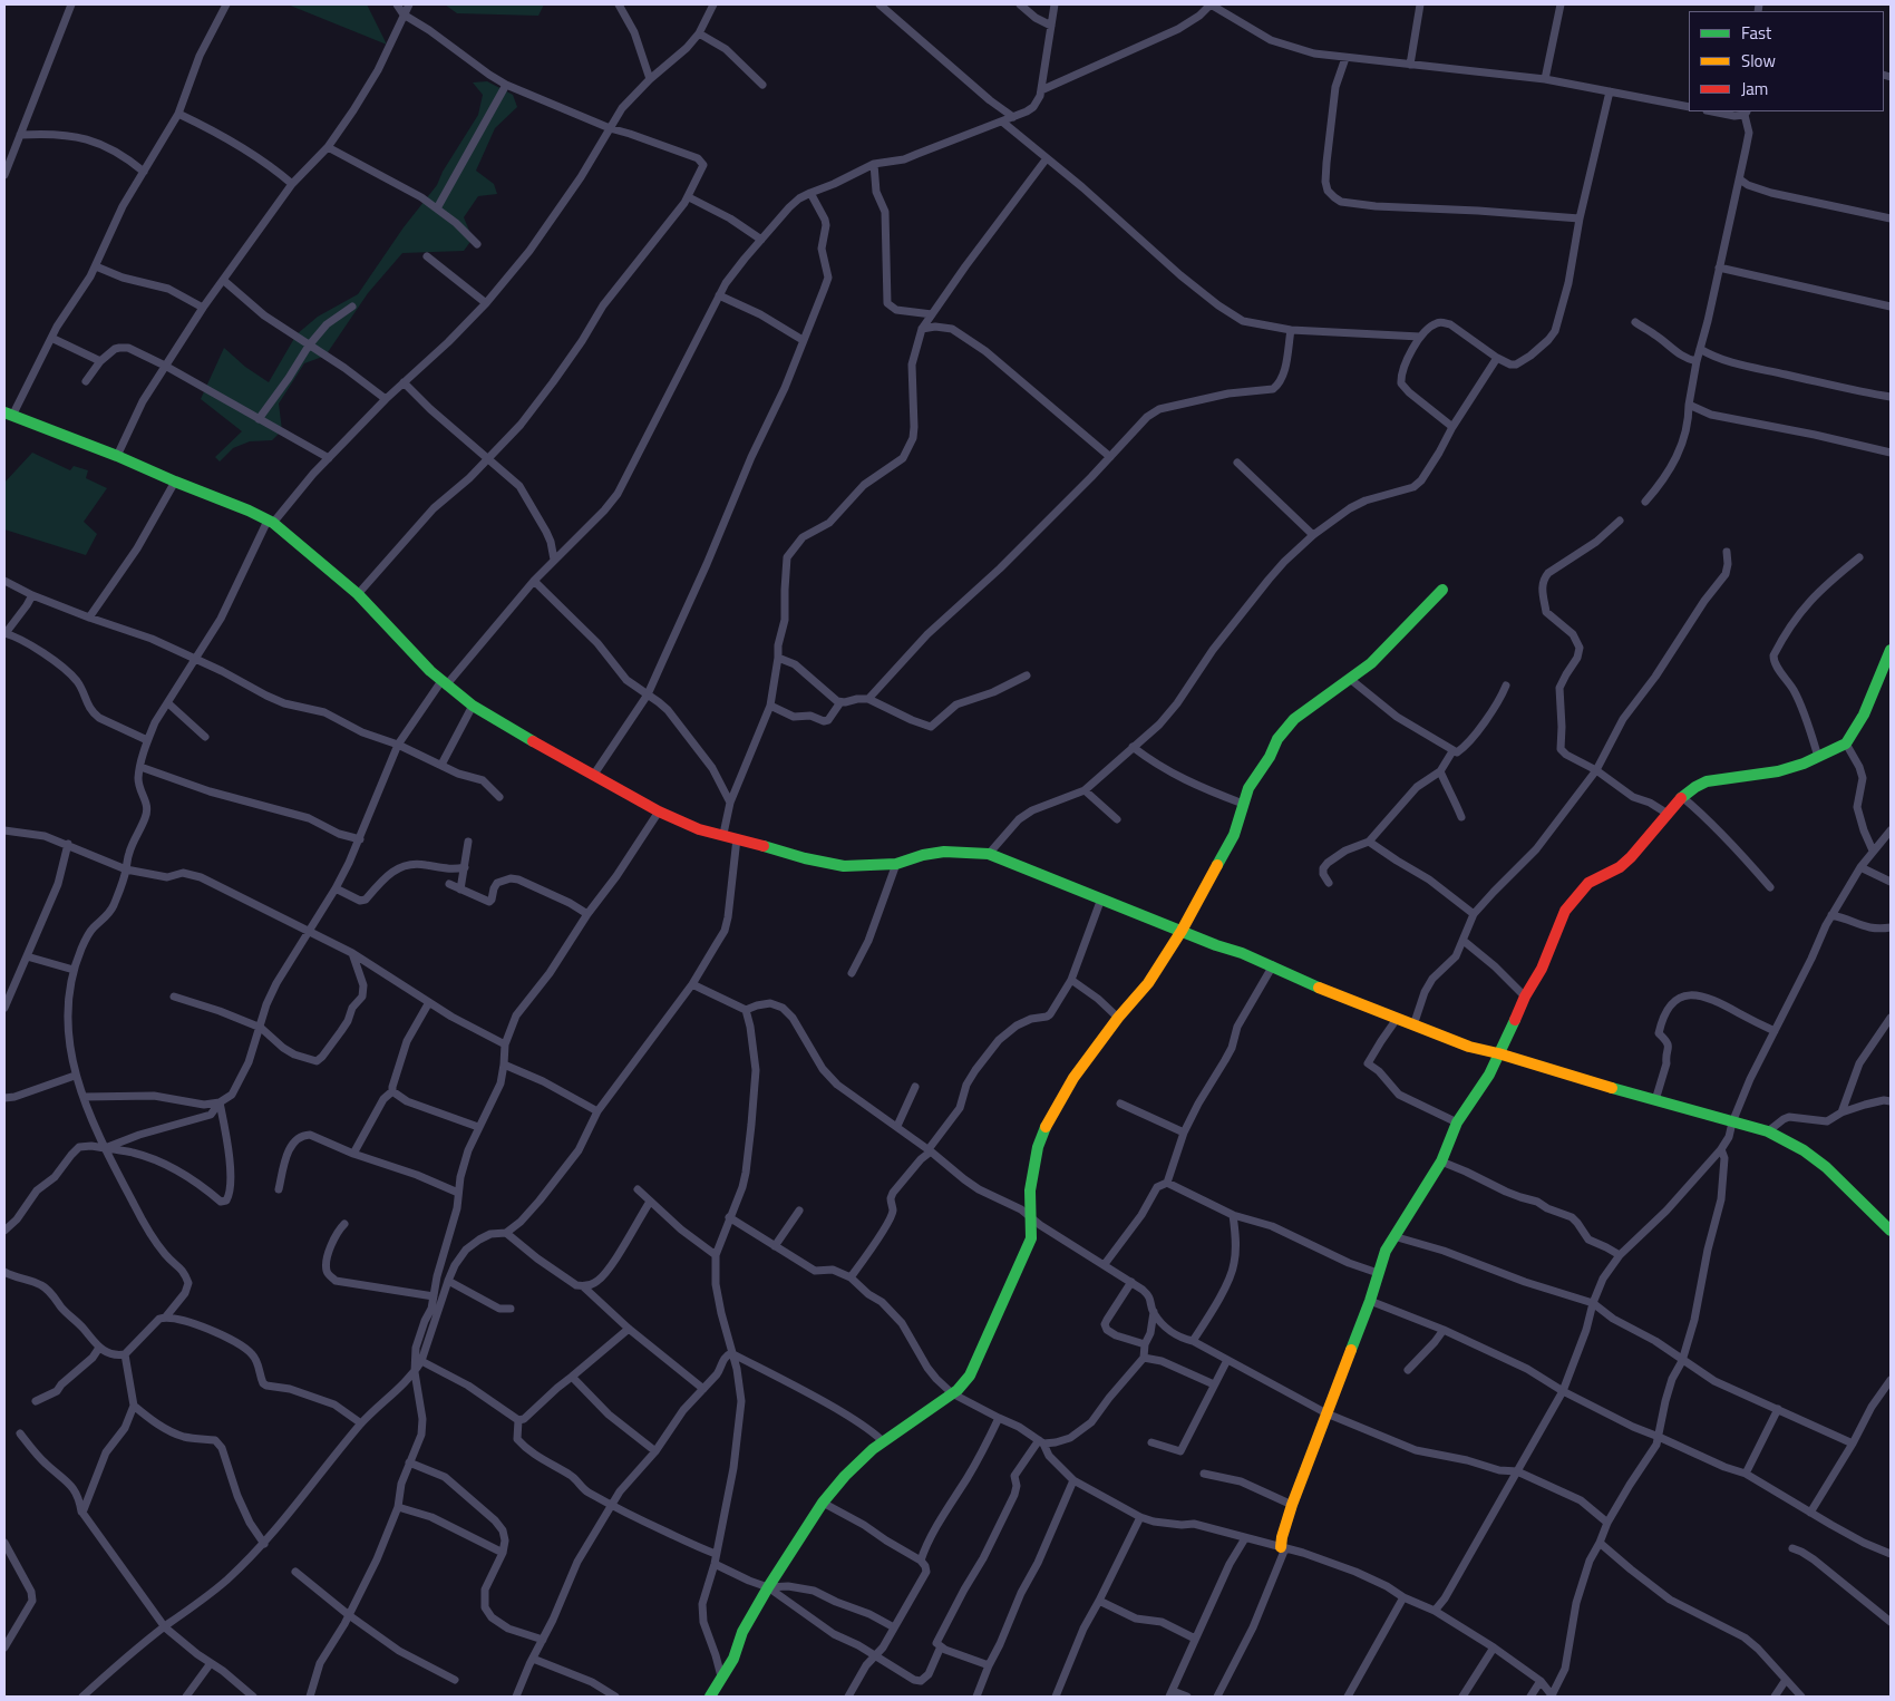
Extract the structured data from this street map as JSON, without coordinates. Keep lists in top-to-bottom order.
{
  "legend": ["Fast", "Slow", "Jam"]
}
